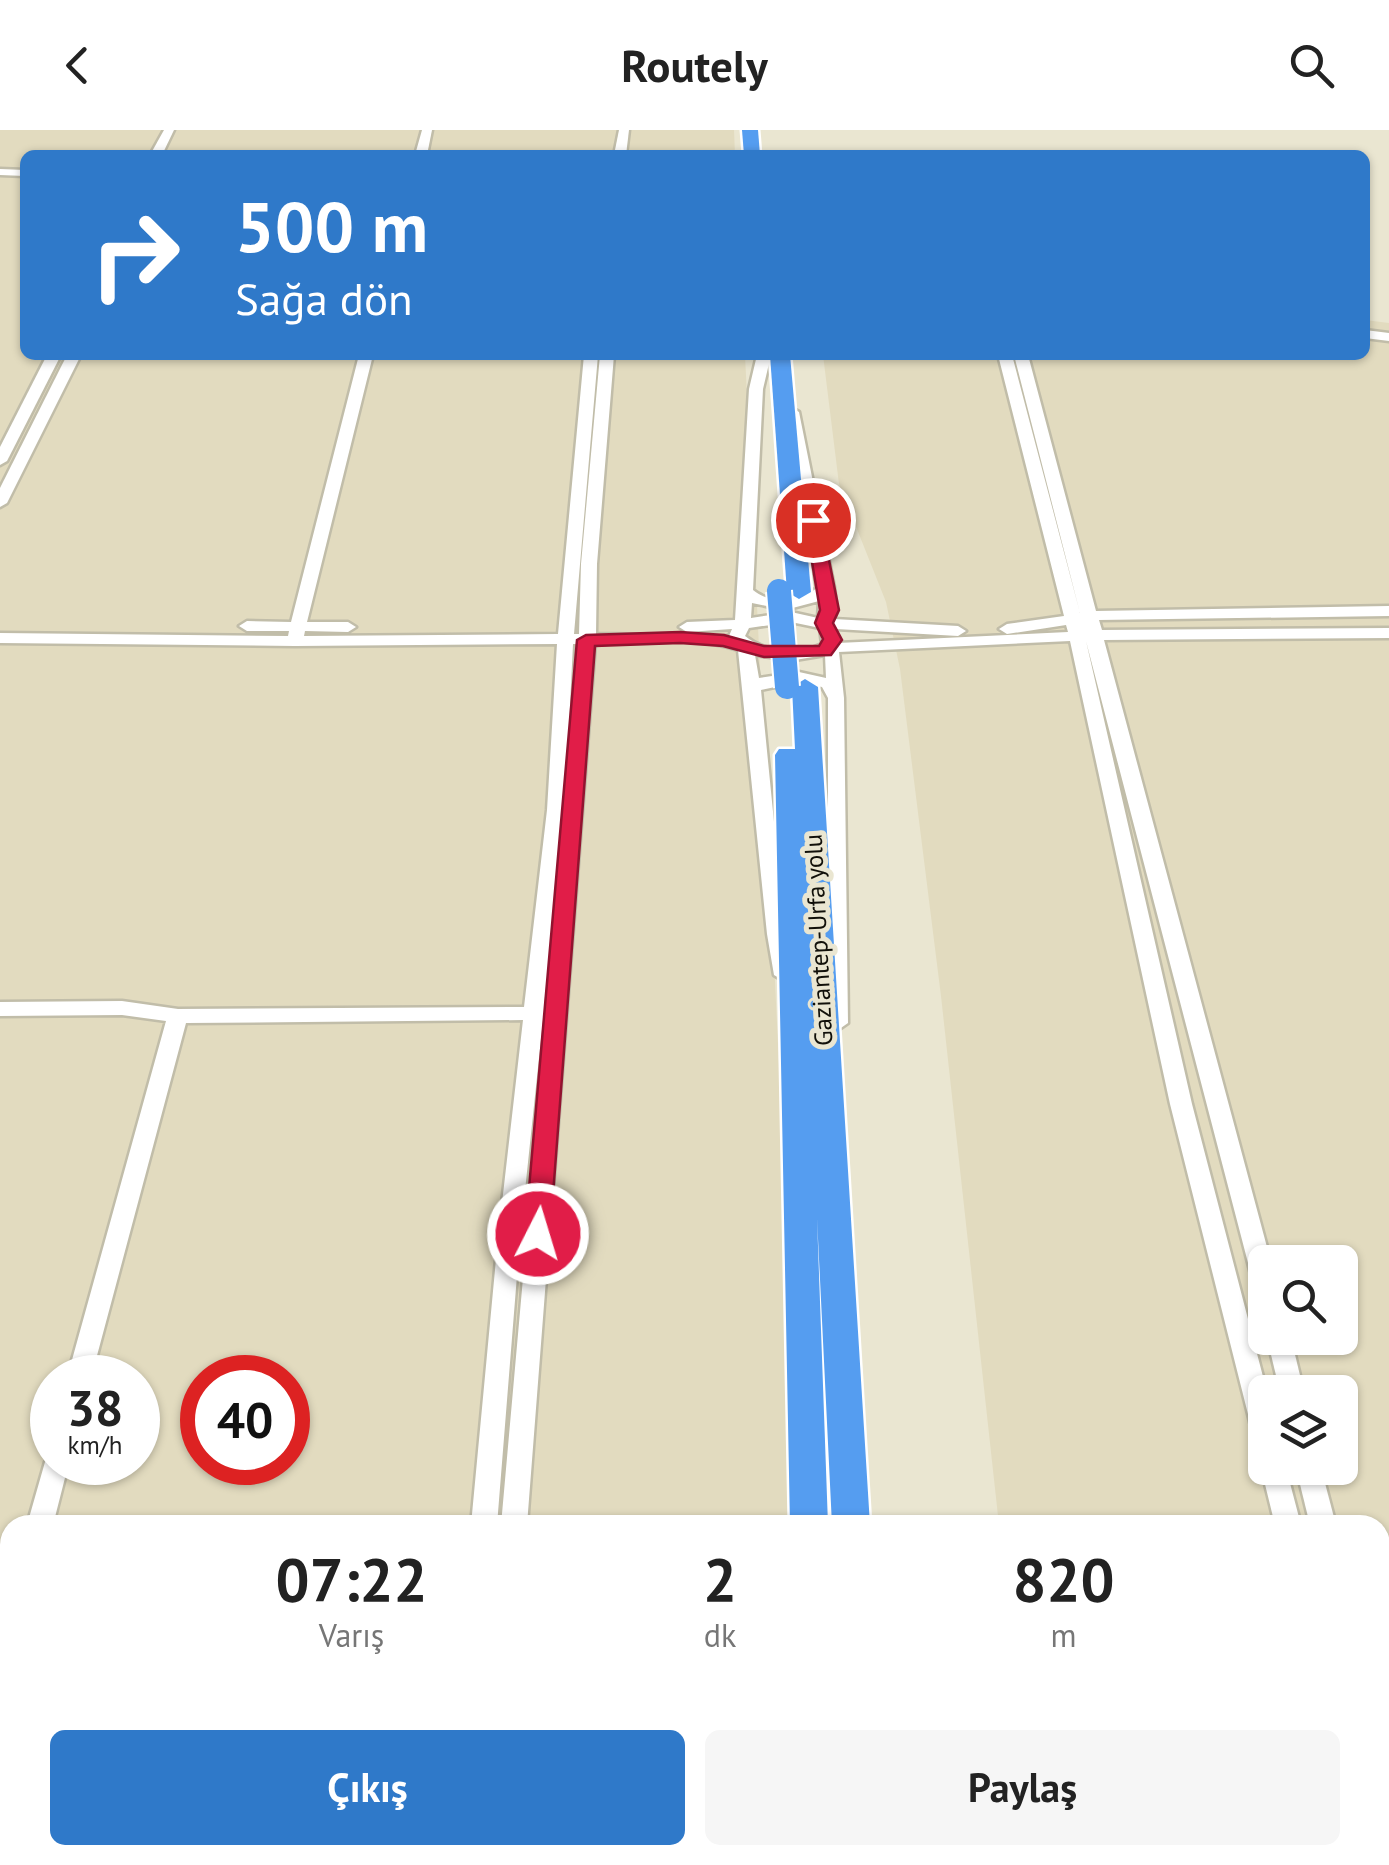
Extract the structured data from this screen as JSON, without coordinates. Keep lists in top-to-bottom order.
{
  "streets": {
    "highway": ["Gaziantep-Urfa yolu"]
  },
  "page": {
    "header": "Routely",
    "turn": ["500 m", "Sağa dön"],
    "speed": "38 km/h",
    "limit": "40",
    "eta": [
      "07:22",
      "Varış",
      "2",
      "dk",
      "820",
      "m"
    ],
    "buttons": ["Çıkış", "Paylaş"]
  }
}
